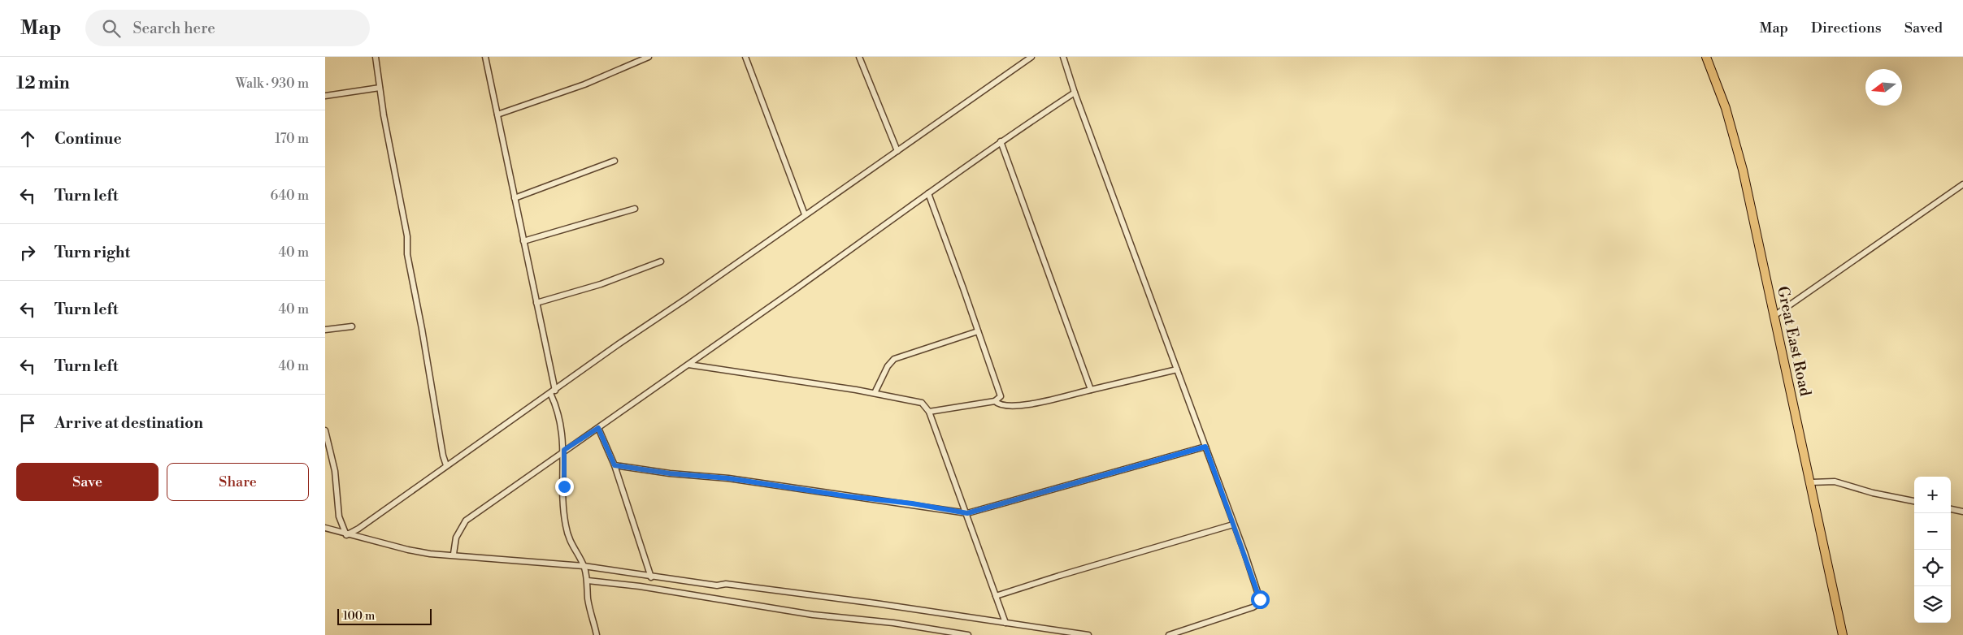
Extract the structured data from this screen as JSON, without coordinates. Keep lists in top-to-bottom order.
{
  "streets": {
    "highway": ["Great East Road"]
  },
  "scale_bar": "100 m",
  "north": "left",
  "page": {
    "header": "Map",
    "search": "Search here",
    "nav": ["Map", "Directions", "Saved"],
    "heading": ["12 min", "Walk · 930 m"],
    "list": [
      ["Continue", "170 m"],
      ["Turn left", "640 m"],
      ["Turn right", "40 m"],
      ["Turn left", "40 m"],
      ["Turn left", "40 m"],
      "Arrive at destination"
    ],
    "buttons": ["Save", "Share"],
    "map_buttons": ["+", "−"],
    "scale": "100 m"
  }
}
